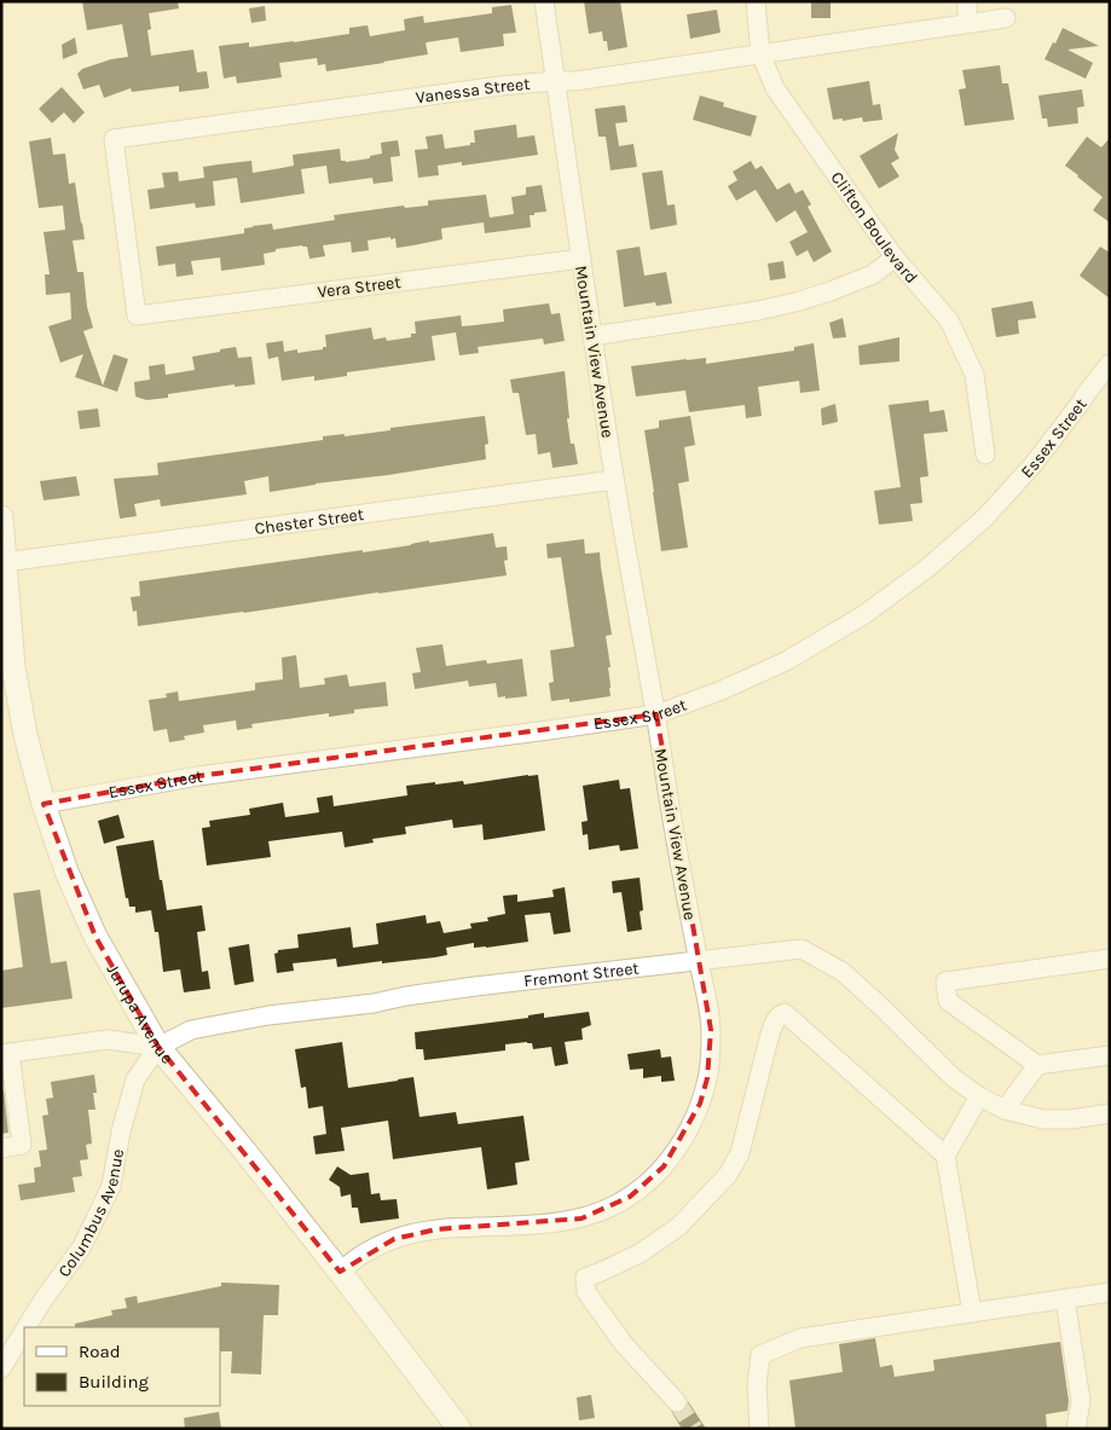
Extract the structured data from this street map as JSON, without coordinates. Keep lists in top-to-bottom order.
{
  "streets": {
    "main road": ["Jurupa Avenue"],
    "street": [
      "Vanessa Street",
      "Clifton Boulevard",
      "Vera Street",
      "Mountain View Avenue",
      "Essex Street",
      "Chester Street",
      "Fremont Street",
      "Columbus Avenue"
    ]
  },
  "crossings": [
    ["Vanessa Street", "Clifton Boulevard"],
    ["Vanessa Street", "Vera Street"],
    ["Vanessa Street", "Mountain View Avenue"],
    ["Vera Street", "Mountain View Avenue"],
    ["Mountain View Avenue", "Essex Street"],
    ["Mountain View Avenue", "Chester Street"],
    ["Mountain View Avenue", "Fremont Street"],
    ["Mountain View Avenue", "Jurupa Avenue"],
    ["Essex Street", "Jurupa Avenue"],
    ["Chester Street", "Jurupa Avenue"],
    ["Fremont Street", "Jurupa Avenue"],
    ["Fremont Street", "Columbus Avenue"],
    ["Jurupa Avenue", "Columbus Avenue"]
  ],
  "legend": ["Road", "Building"]
}
